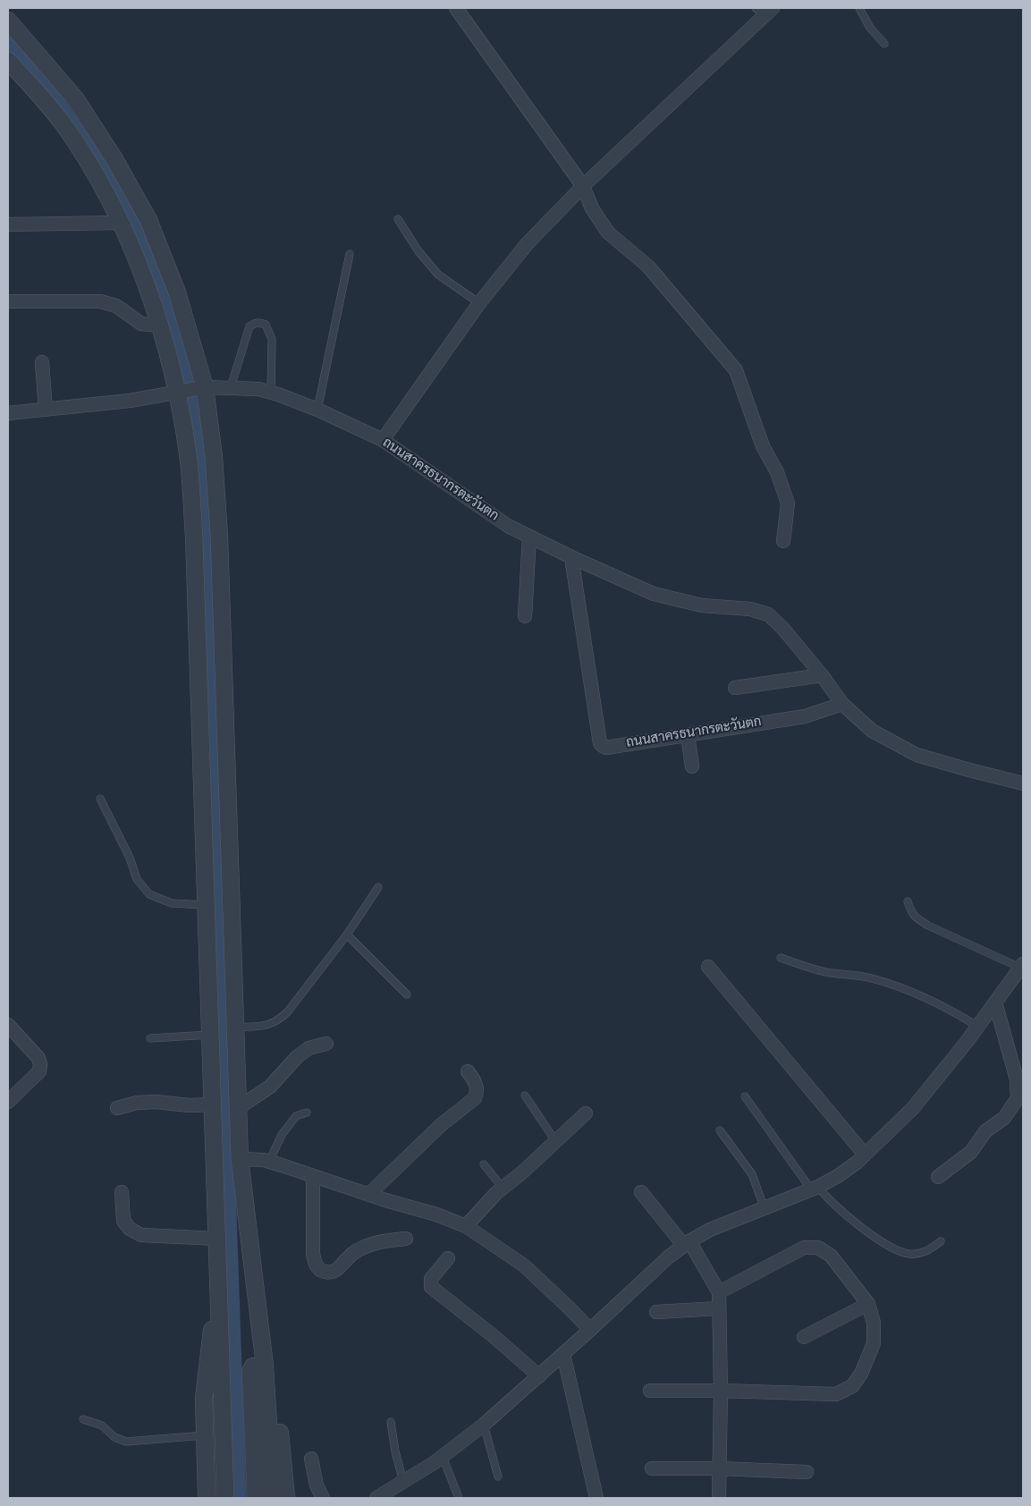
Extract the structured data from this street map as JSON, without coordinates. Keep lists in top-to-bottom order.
{
  "streets": {
    "street": ["ถนนสาครธนากรตะวันตก"]
  }
}
